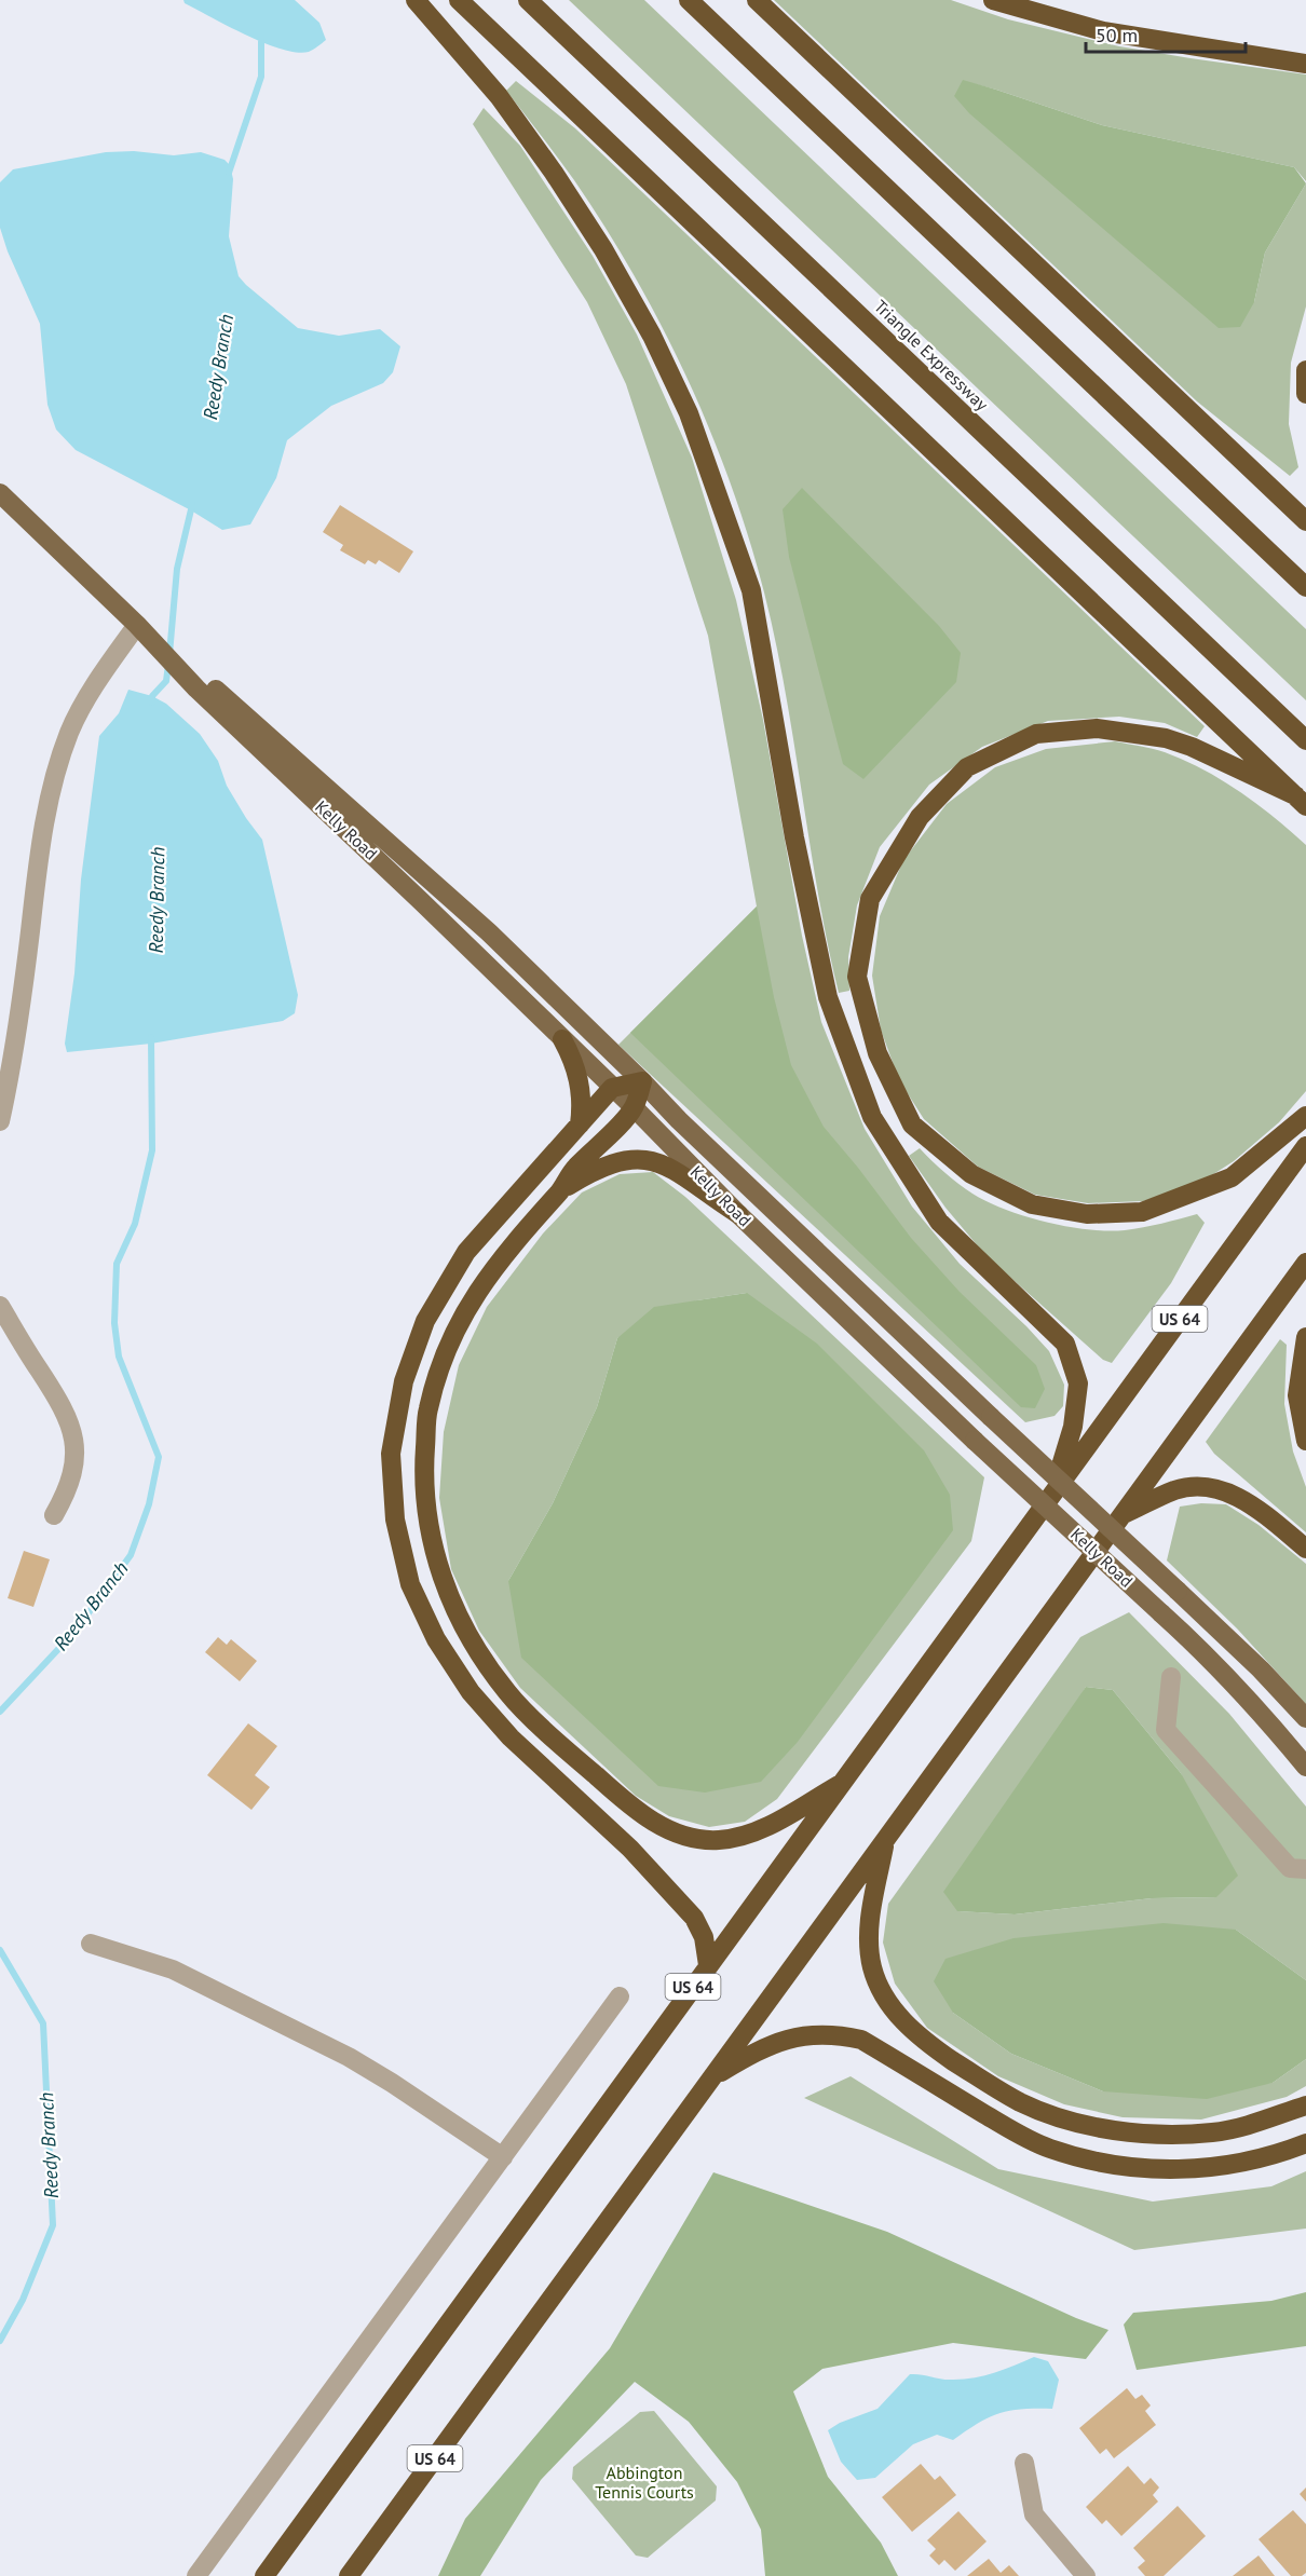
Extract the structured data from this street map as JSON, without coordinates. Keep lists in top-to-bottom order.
{
  "streets": {
    "highway": ["Triangle Expressway", "US 64"],
    "main road": ["Kelly Road"]
  },
  "water": ["Reedy Branch"],
  "parks": ["Abbington Tennis Courts"],
  "scale_bar": "50 m"
}
